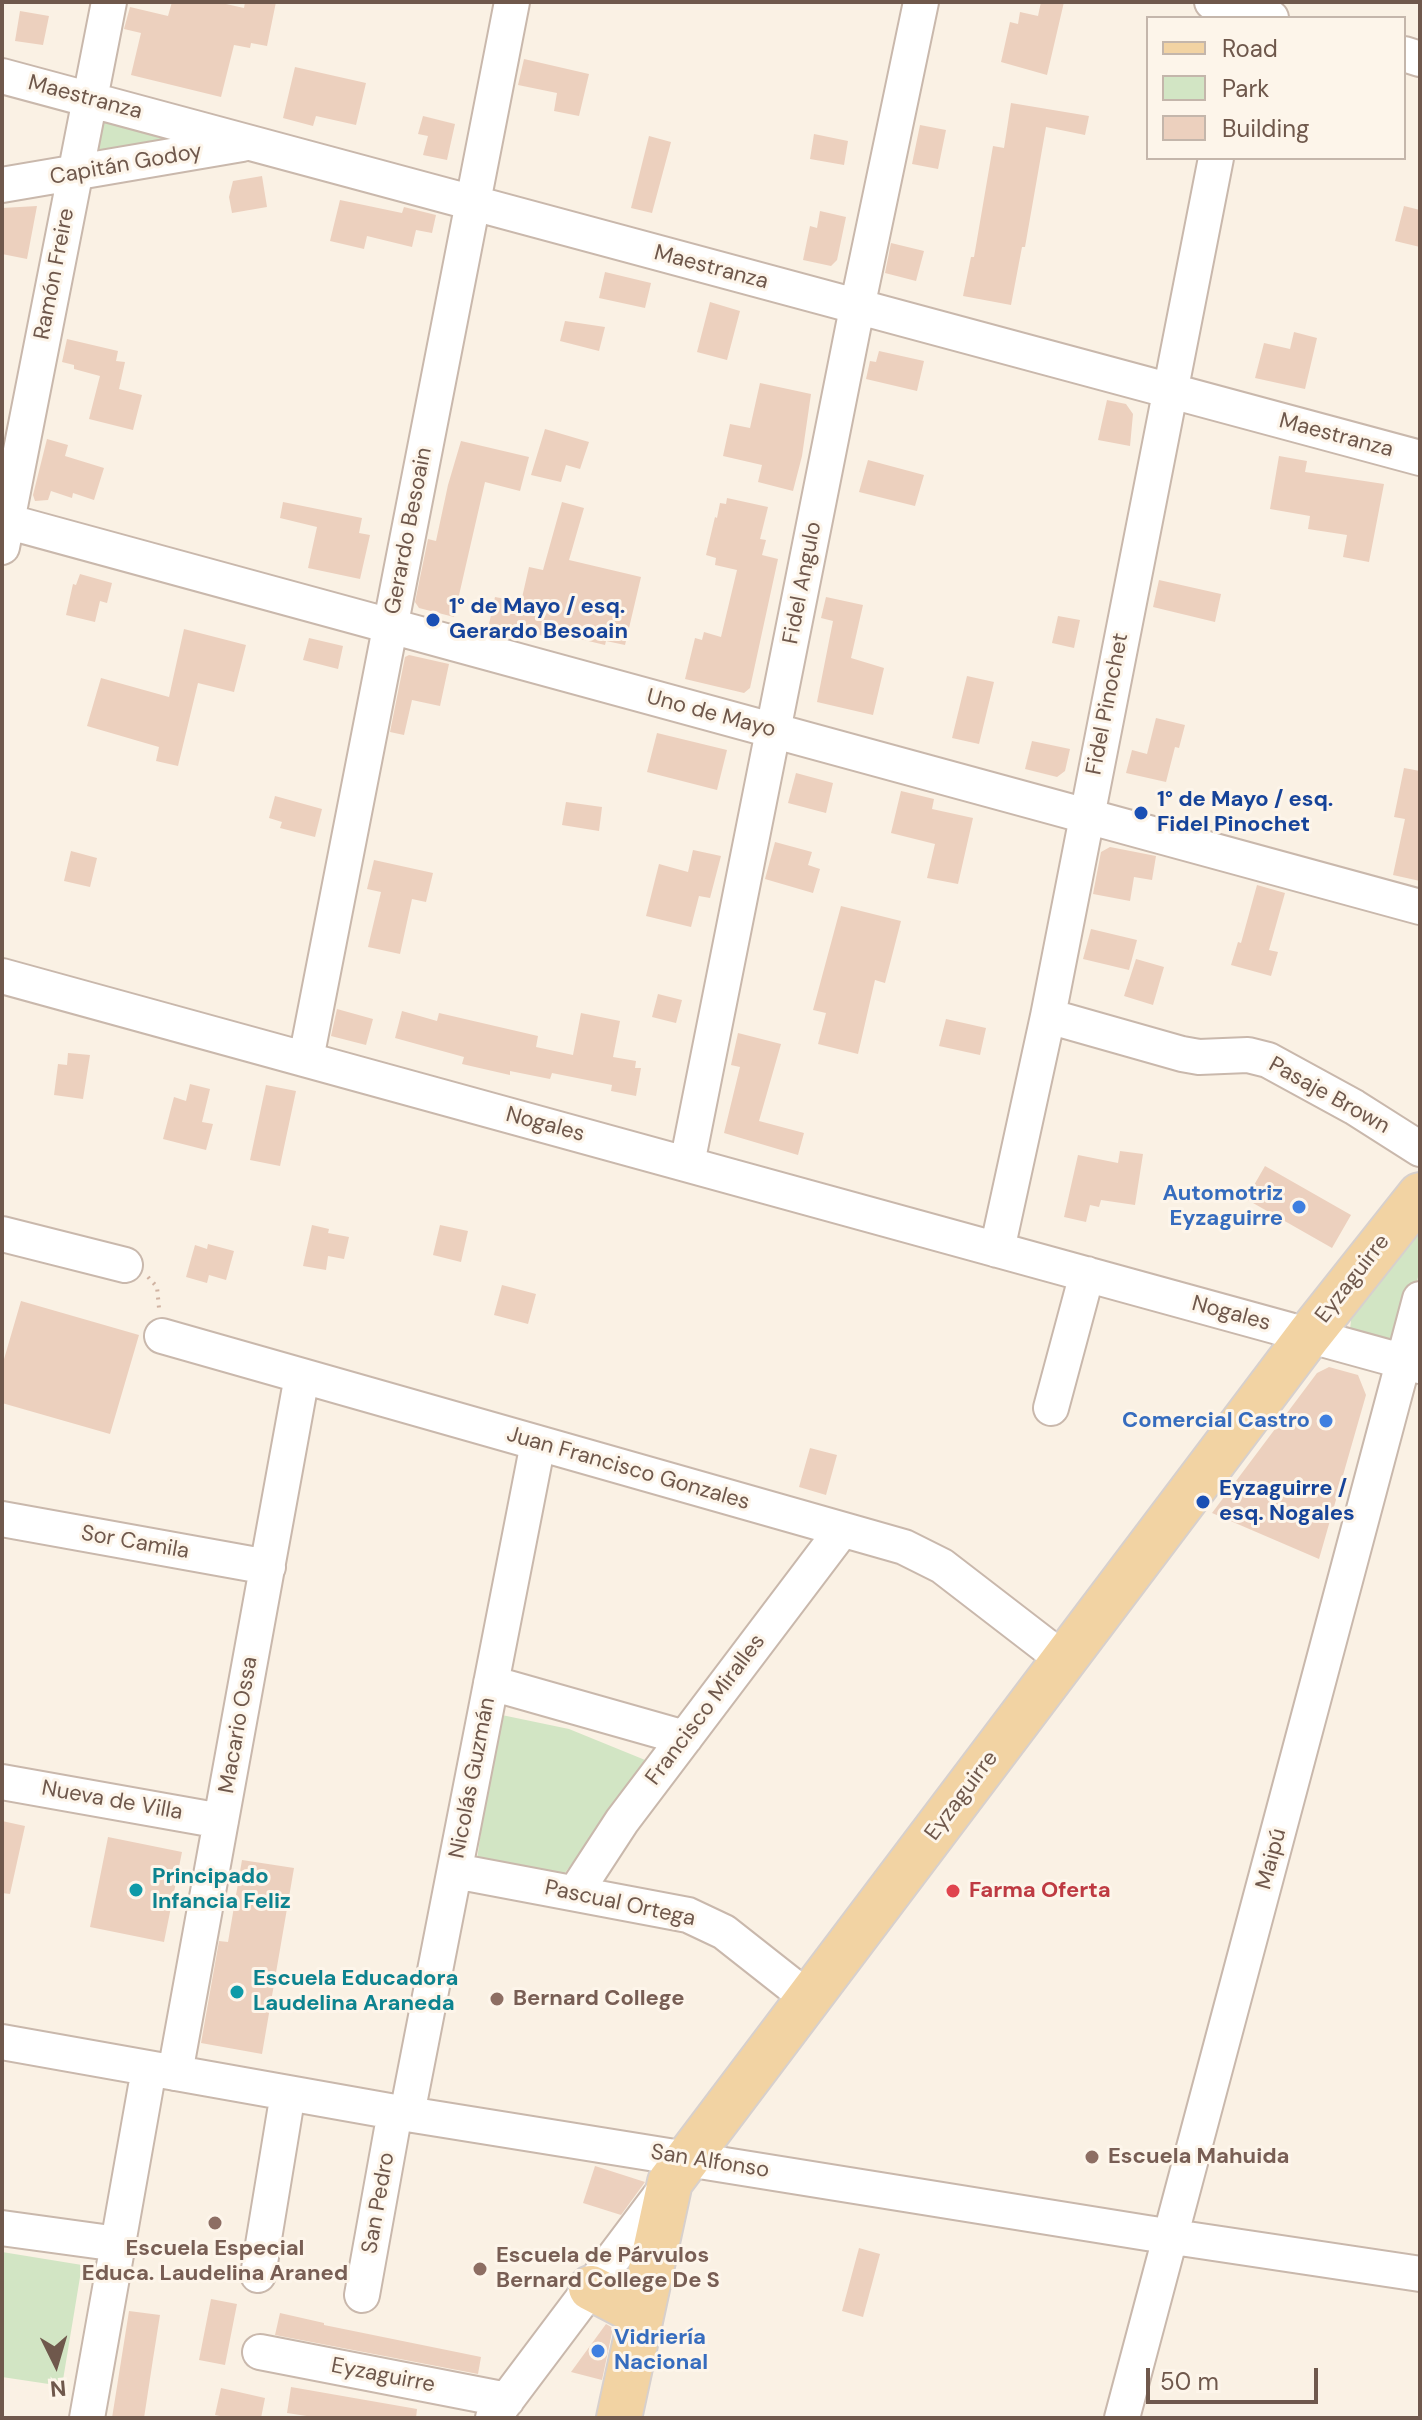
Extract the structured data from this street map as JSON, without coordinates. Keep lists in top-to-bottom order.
{
  "streets": {
    "main road": ["Eyzaguirre"],
    "street": [
      "Maestranza",
      "Capitán Godoy",
      "Ramón Freire",
      "Gerardo Besoain",
      "Fidel Angulo",
      "Fidel Pinochet",
      "Uno de Mayo",
      "Pasaje Brown",
      "Nogales",
      "Juan Francisco Gonzales",
      "Sor Camila",
      "Francisco Miralles",
      "Macario Ossa",
      "Nicolás Guzmán",
      "Nueva de Villa",
      "Maipú",
      "Pascual Ortega",
      "San Alfonso",
      "San Pedro"
    ]
  },
  "crossings": [
    ["Maestranza", "Capitán Godoy"],
    ["Maestranza", "Ramón Freire"],
    ["Maestranza", "Gerardo Besoain"],
    ["Maestranza", "Fidel Angulo"],
    ["Maestranza", "Fidel Pinochet"],
    ["Capitán Godoy", "Ramón Freire"],
    ["Ramón Freire", "Uno de Mayo"],
    ["Gerardo Besoain", "Uno de Mayo"],
    ["Gerardo Besoain", "Nogales"],
    ["Fidel Angulo", "Uno de Mayo"],
    ["Fidel Angulo", "Nogales"],
    ["Fidel Pinochet", "Uno de Mayo"],
    ["Fidel Pinochet", "Pasaje Brown"],
    ["Fidel Pinochet", "Nogales"],
    ["Nogales", "Eyzaguirre"],
    ["Nogales", "Maipú"],
    ["Eyzaguirre", "Juan Francisco Gonzales"],
    ["Eyzaguirre", "Pascual Ortega"],
    ["Eyzaguirre", "San Alfonso"],
    ["Juan Francisco Gonzales", "Francisco Miralles"],
    ["Juan Francisco Gonzales", "Macario Ossa"],
    ["Juan Francisco Gonzales", "Nicolás Guzmán"],
    ["Sor Camila", "Macario Ossa"],
    ["Francisco Miralles", "Pascual Ortega"],
    ["Macario Ossa", "Nueva de Villa"],
    ["Macario Ossa", "San Alfonso"],
    ["Nicolás Guzmán", "Pascual Ortega"],
    ["Nicolás Guzmán", "San Alfonso"],
    ["Nicolás Guzmán", "San Pedro"],
    ["Maipú", "San Alfonso"],
    ["San Alfonso", "San Pedro"]
  ],
  "places": [
    "1° de Mayo / esq. Gerardo Besoain",
    "1° de Mayo / esq. Fidel Pinochet",
    "Automotriz Eyzaguirre",
    "Comercial Castro",
    "Eyzaguirre / esq. Nogales",
    "Principado Infancia Feliz",
    "Farma Oferta",
    "Escuela Educadora Laudelina Araneda",
    "Bernard College",
    "Escuela Mahuida",
    "Escuela Especial Educa. Laudelina Araned",
    "Escuela de Párvulos Bernard College De S",
    "Vidriería Nacional"
  ],
  "legend": ["Road", "Park", "Building"],
  "scale_bar": "50 m",
  "north": "bottom"
}
